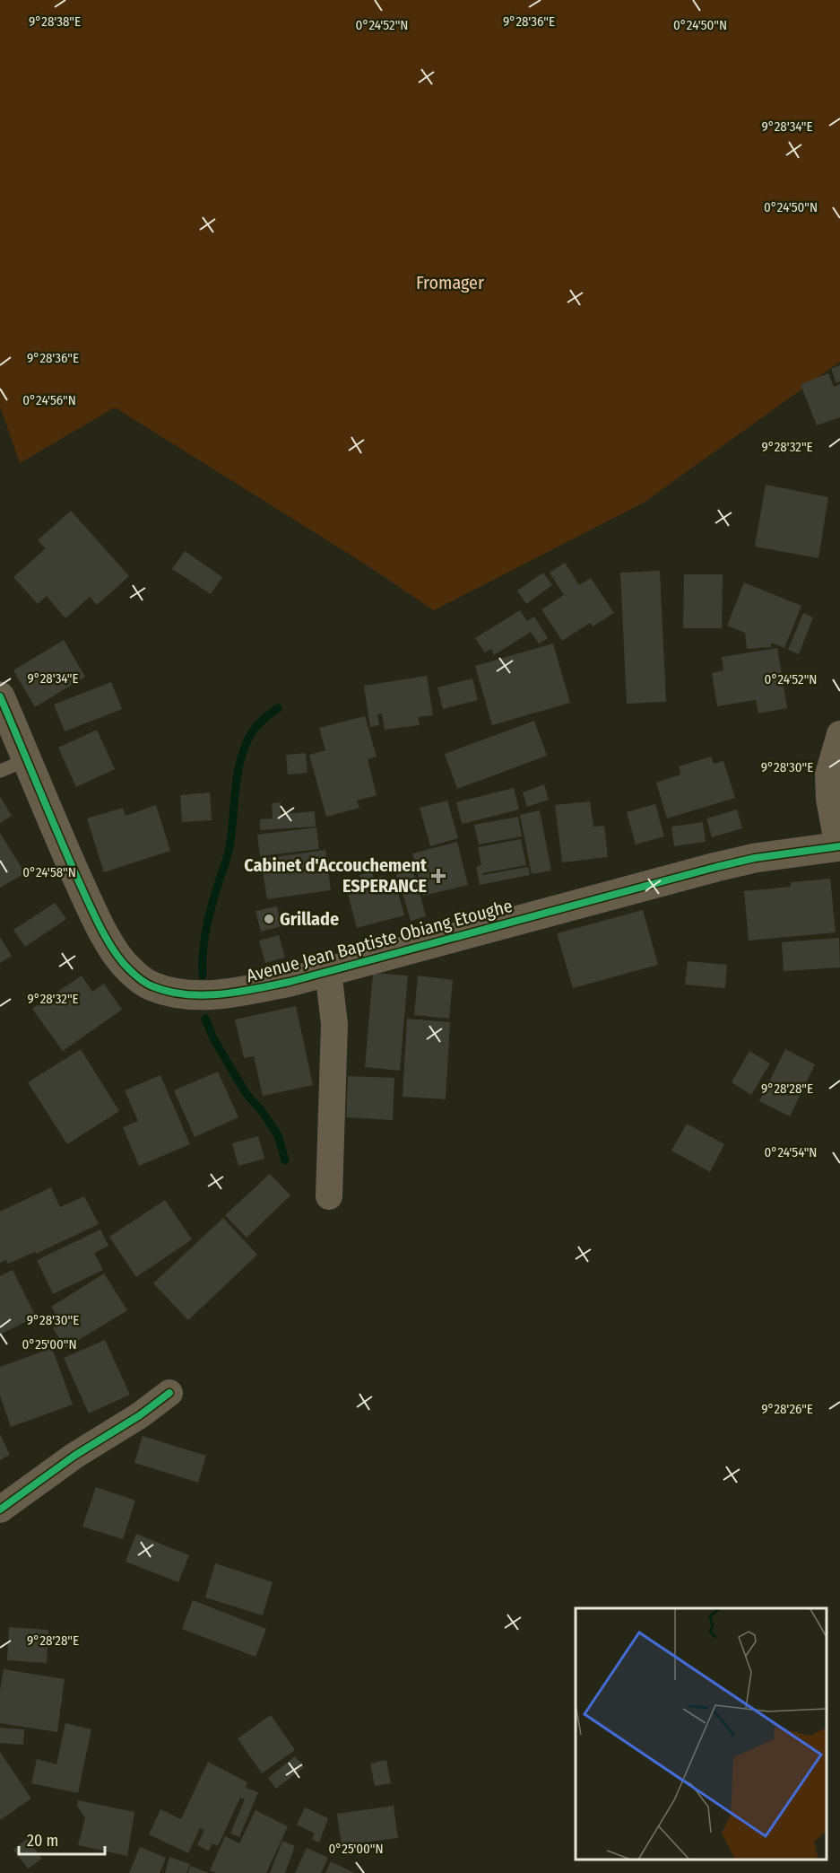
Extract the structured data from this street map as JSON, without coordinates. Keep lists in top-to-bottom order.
{
  "streets": {
    "street": ["Avenue Jean Baptiste Obiang Etoughe"]
  },
  "parks": ["Fromager"],
  "places": {
    "health": ["Cabinet d'Accouchement ESPERANCE"],
    "other": ["Grillade"]
  },
  "scale_bar": "20 m",
  "coordinates": [
    "9°28'38\"E",
    "9°28'36\"E",
    "0°24'52\"N",
    "0°24'50\"N",
    "9°28'34\"E",
    "0°24'56\"N",
    "9°28'32\"E",
    "9°28'30\"E",
    "0°24'58\"N",
    "9°28'28\"E",
    "0°24'54\"N",
    "0°25'00\"N",
    "9°28'26\"E"
  ]
}
